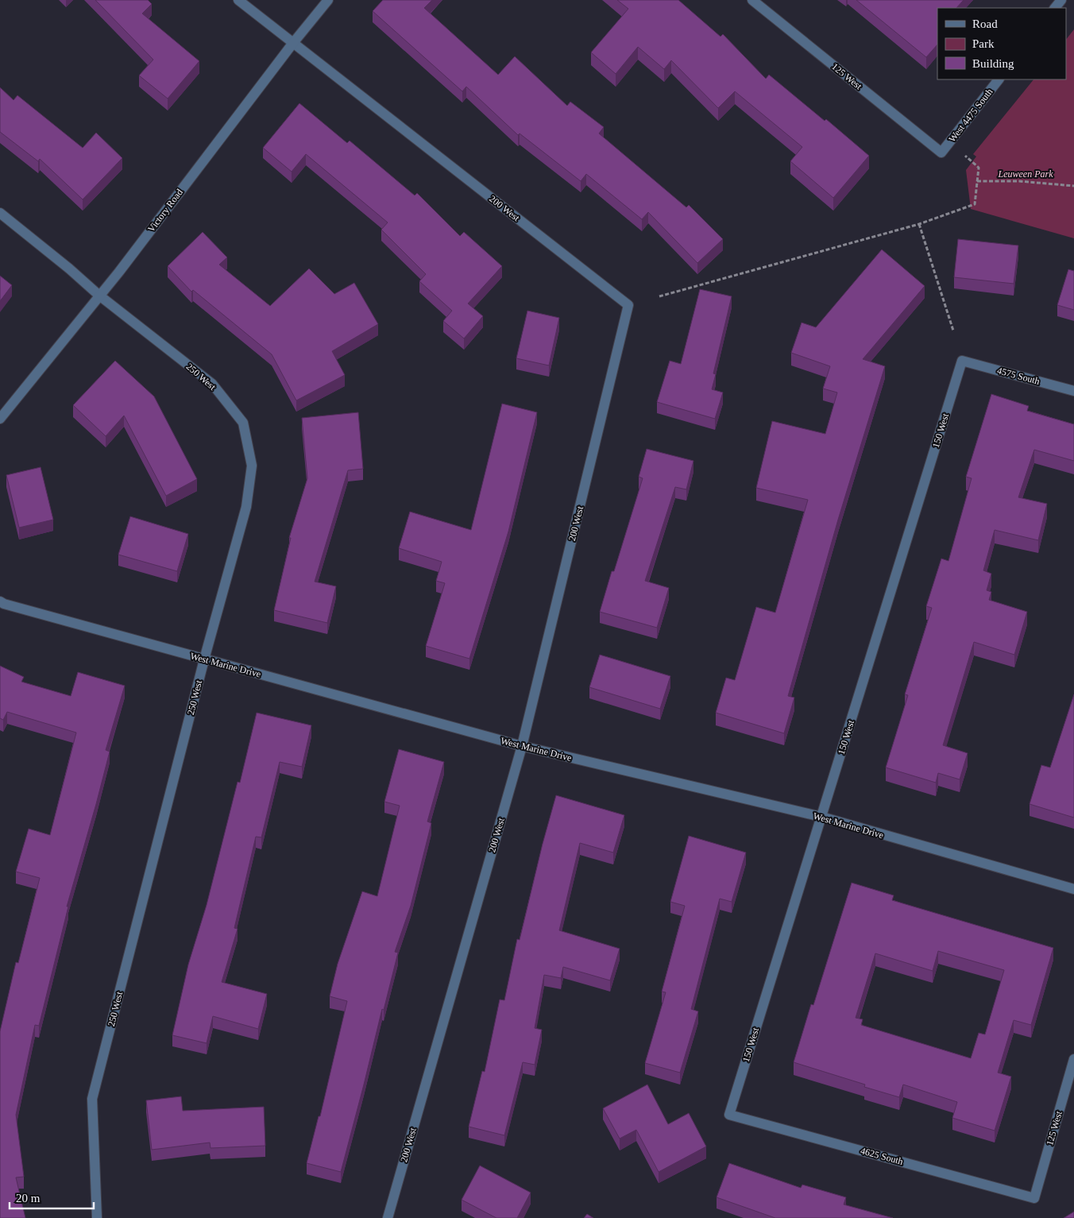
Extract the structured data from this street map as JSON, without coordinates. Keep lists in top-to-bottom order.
{
  "streets": {
    "street": [
      "125 West",
      "West 4475 South",
      "200 West",
      "Victory Road",
      "4575 South",
      "250 West",
      "150 West",
      "West Marine Drive",
      "4625 South"
    ]
  },
  "crossings": [
    ["125 West", "West 4475 South"],
    ["125 West", "4625 South"],
    ["200 West", "Victory Road"],
    ["200 West", "West Marine Drive"],
    ["Victory Road", "250 West"],
    ["4575 South", "150 West"],
    ["250 West", "West Marine Drive"],
    ["150 West", "West Marine Drive"],
    ["150 West", "4625 South"]
  ],
  "parks": ["Leuween Park"],
  "legend": ["Road", "Park", "Building"],
  "scale_bar": "20 m"
}
